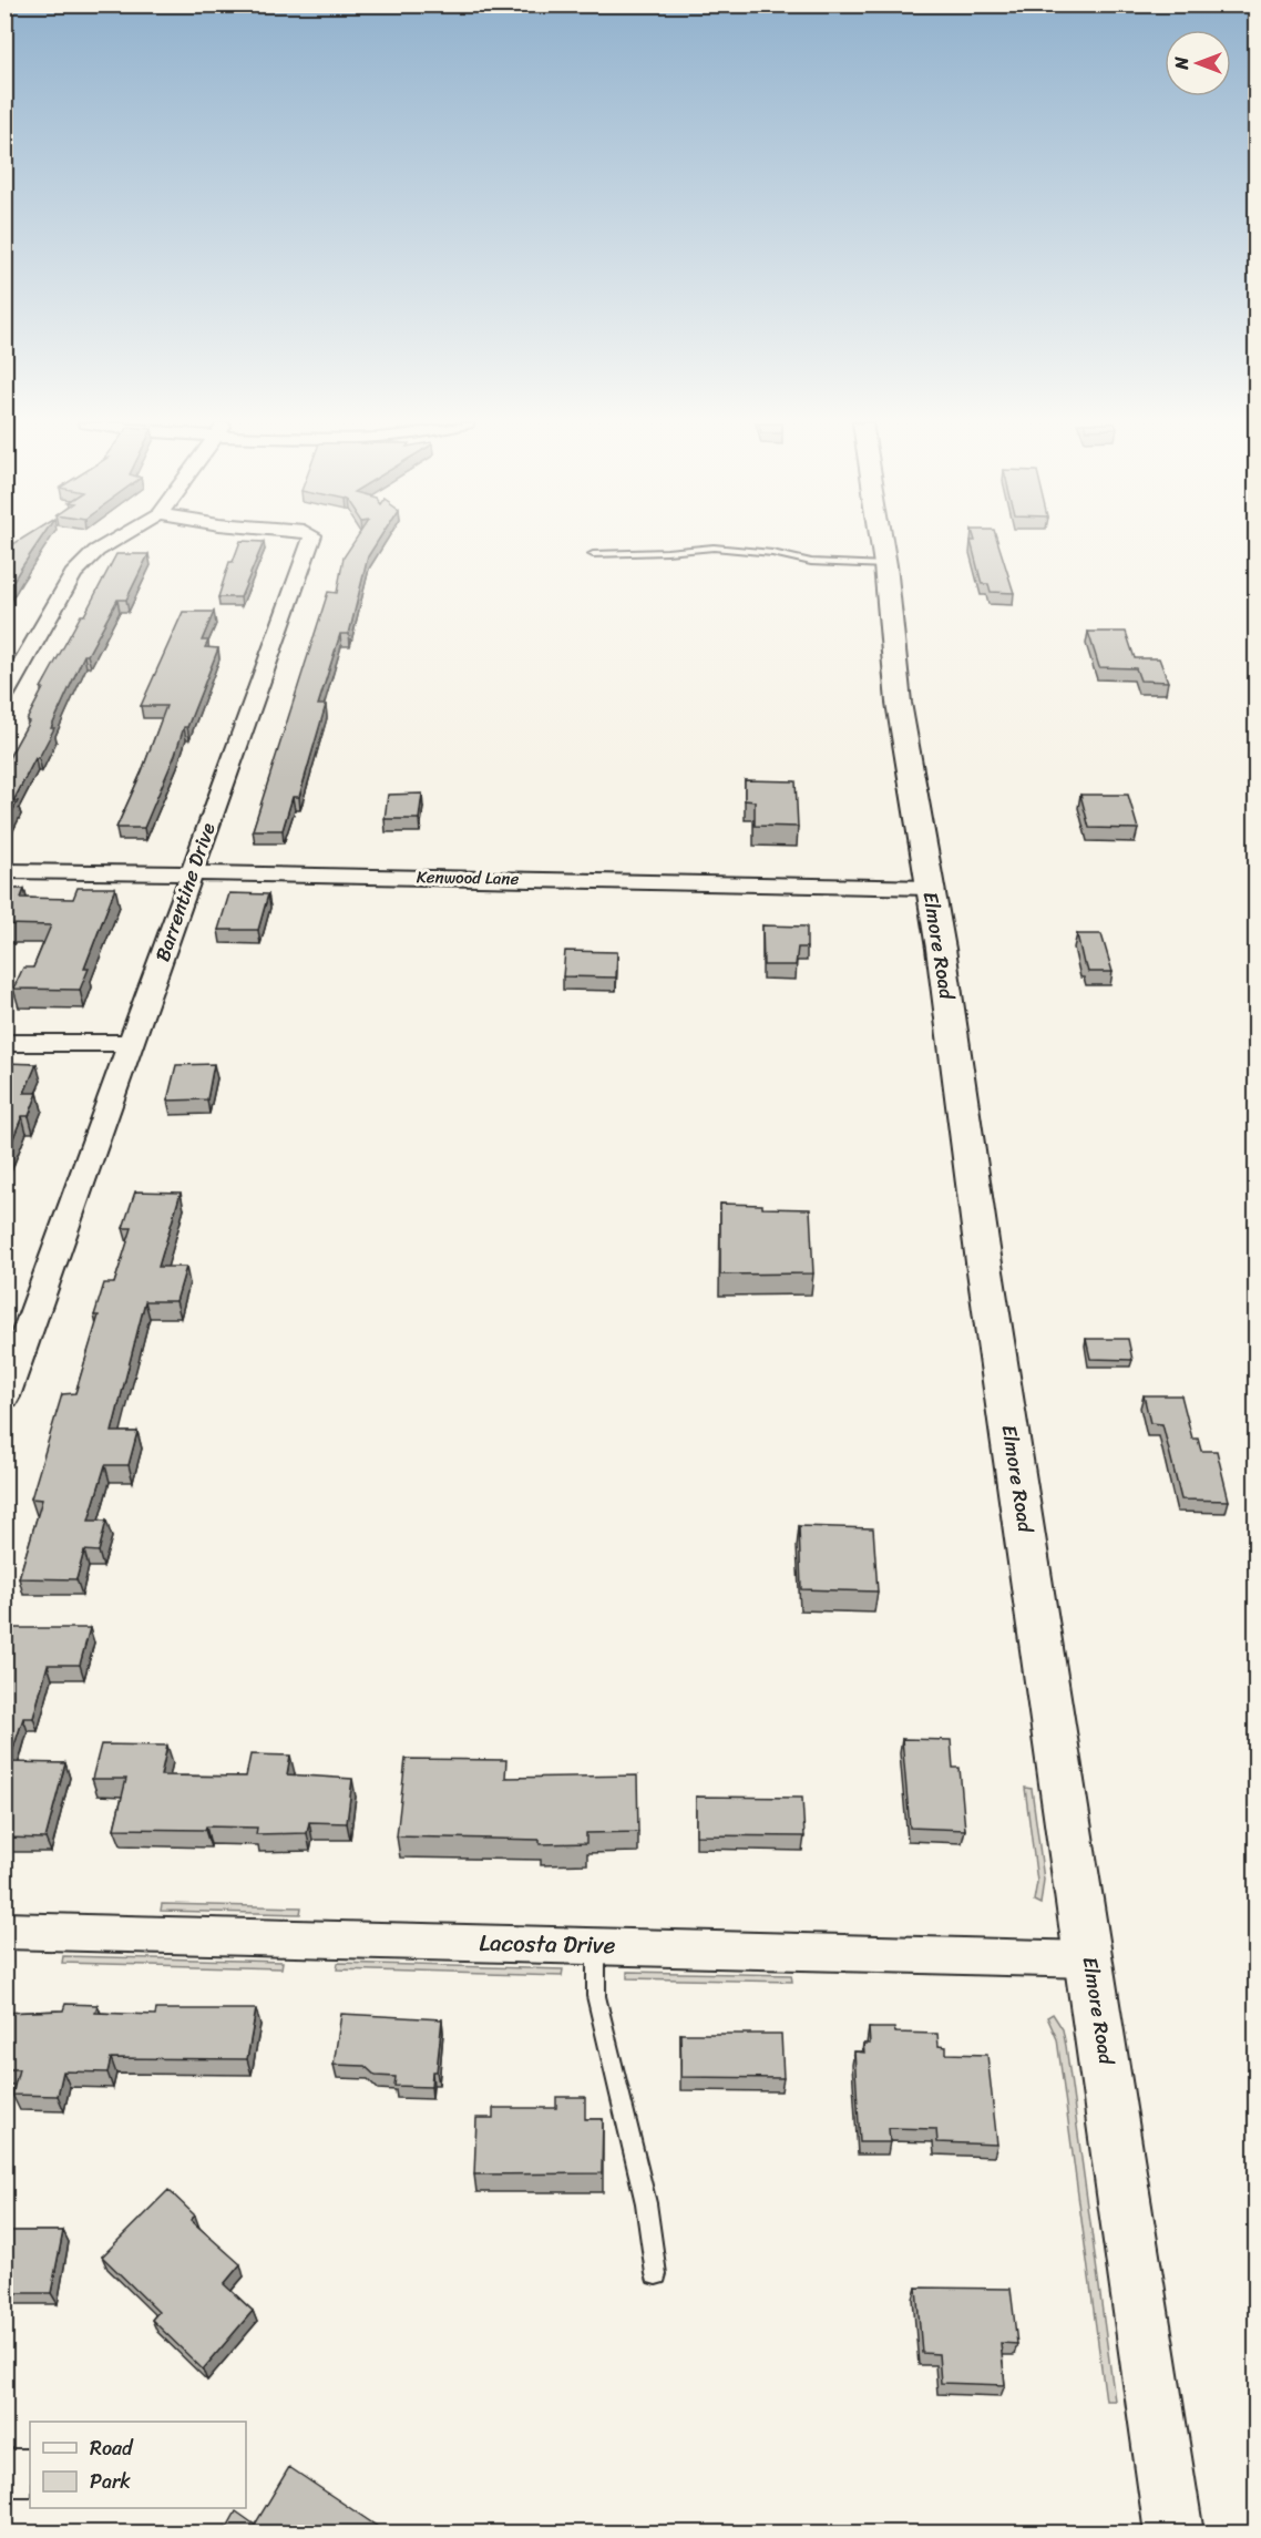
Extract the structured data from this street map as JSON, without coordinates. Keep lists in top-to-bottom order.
{
  "streets": {
    "street": [
      "Kenwood Lane",
      "Barrentine Drive",
      "Elmore Road",
      "Lacosta Drive"
    ]
  },
  "crossings": [
    ["Kenwood Lane", "Barrentine Drive"],
    ["Kenwood Lane", "Elmore Road"],
    ["Elmore Road", "Lacosta Drive"]
  ],
  "legend": ["Road", "Park"],
  "north": "left"
}
